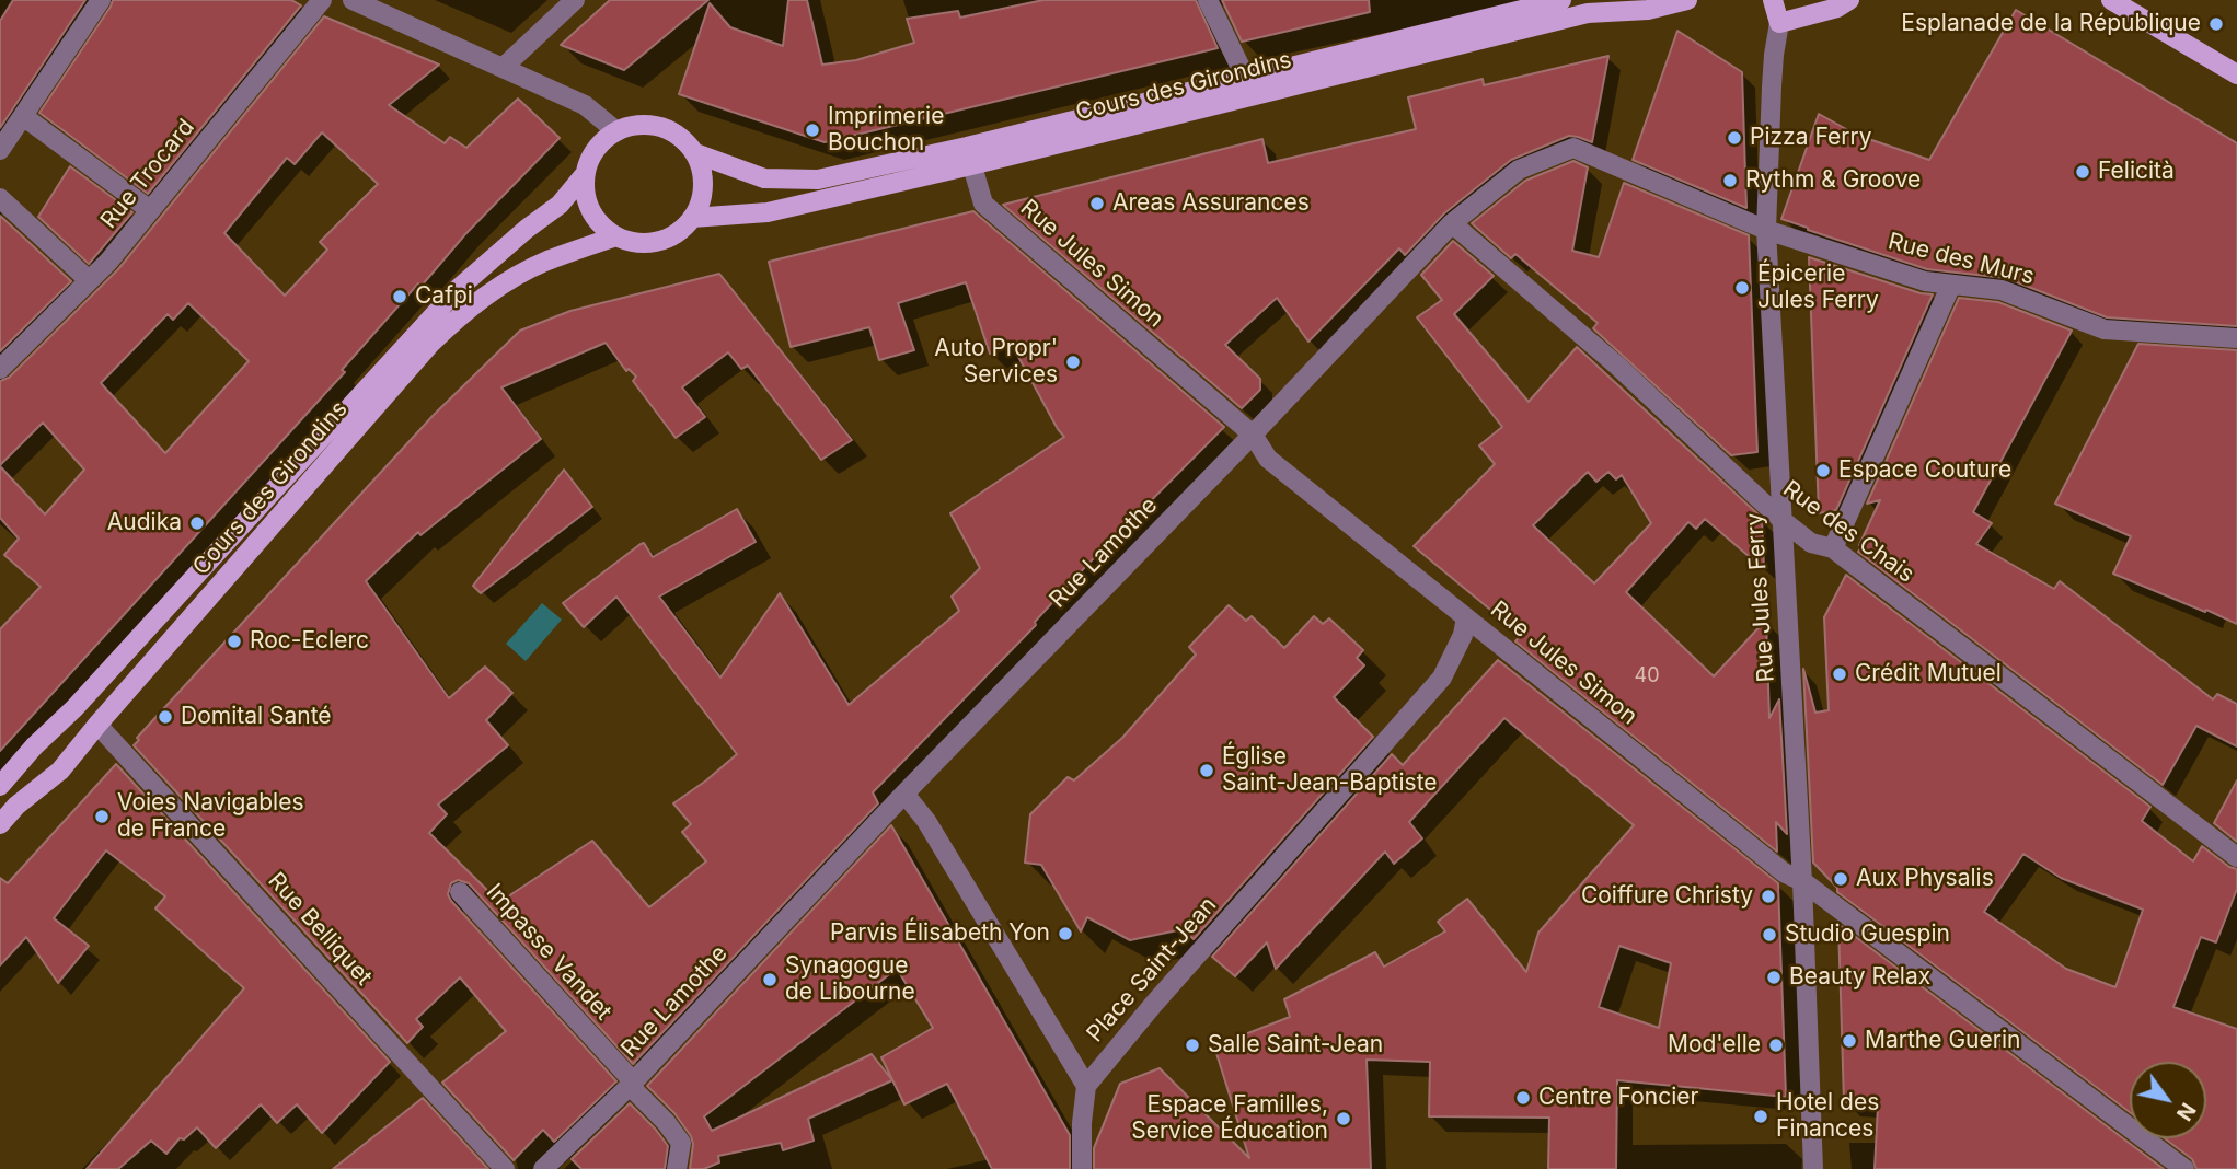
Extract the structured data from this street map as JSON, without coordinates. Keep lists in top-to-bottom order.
{
  "streets": {
    "main road": ["Cours des Girondins"],
    "street": [
      "Rue Trocard",
      "Rue des Murs",
      "Rue Jules Simon",
      "Rue des Chais",
      "Rue Lamothe",
      "Rue Jules Ferry",
      "Rue Belliquet",
      "Impasse Vandet",
      "Place Saint-Jean"
    ]
  },
  "crossings": [
    ["Cours des Girondins", "Rue Jules Simon"],
    ["Cours des Girondins", "Rue Belliquet"],
    ["Rue des Murs", "Rue Lamothe"],
    ["Rue des Murs", "Rue Jules Ferry"],
    ["Rue Jules Simon", "Rue Lamothe"],
    ["Rue Jules Simon", "Rue Jules Ferry"],
    ["Rue Jules Simon", "Place Saint-Jean"],
    ["Rue des Chais", "Rue Lamothe"],
    ["Rue des Chais", "Rue Jules Ferry"],
    ["Rue Lamothe", "Rue Jules Ferry"],
    ["Rue Lamothe", "Impasse Vandet"],
    ["Rue Lamothe", "Place Saint-Jean"]
  ],
  "places": [
    "Esplanade de la République",
    "Imprimerie Bouchon",
    "Pizza Ferry",
    "Felicità",
    "Rythm & Groove",
    "Areas Assurances",
    "Épicerie Jules Ferry",
    "Cafpi",
    "Auto Propr' Services",
    "Espace Couture",
    "Audika",
    "Roc-Eclerc",
    "Crédit Mutuel",
    "Domital Santé",
    "Église Saint-Jean-Baptiste",
    "Voies Navigables de France",
    "Aux Physalis",
    "Coiffure Christy",
    "Parvis Élisabeth Yon",
    "Studio Guespin",
    "Beauty Relax",
    "Synagogue de Libourne",
    "Marthe Guerin",
    "Salle Saint-Jean",
    "Mod'elle",
    "Centre Foncier",
    "Hotel des Finances",
    "Espace Familles, Service Éducation"
  ],
  "house_numbers": ["40"],
  "north": "bottom right"
}
